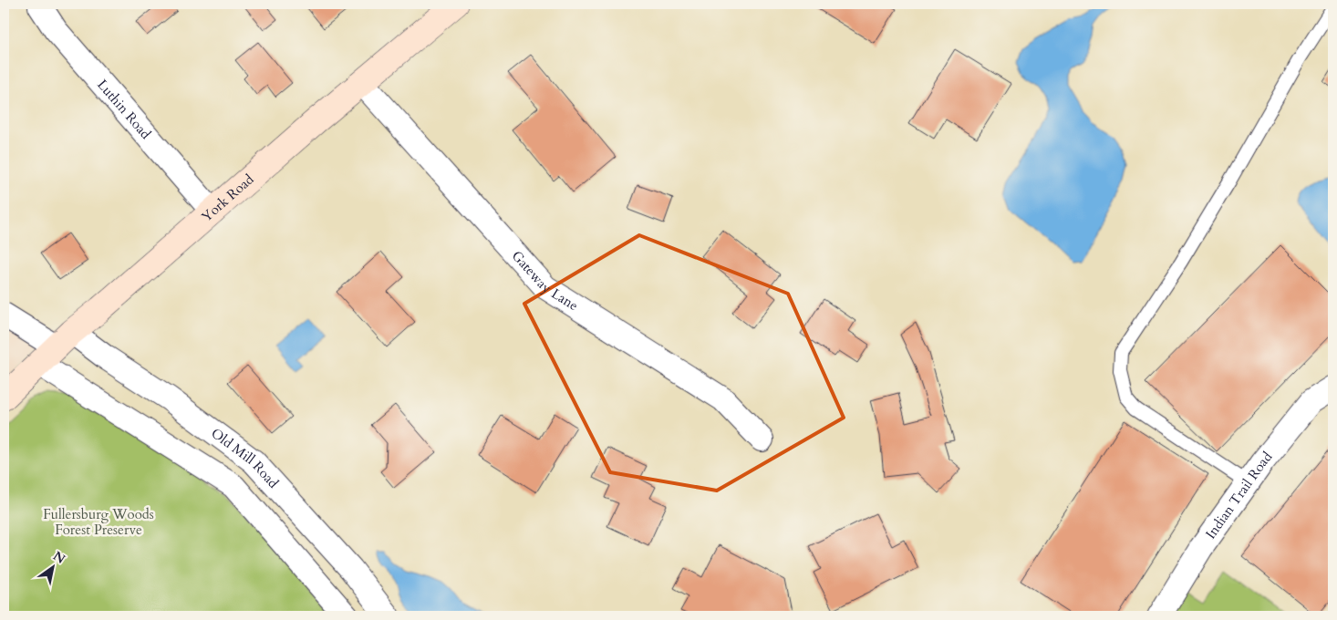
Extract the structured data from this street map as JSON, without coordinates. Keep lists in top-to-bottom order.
{
  "streets": {
    "main road": ["York Road"],
    "street": [
      "Luthin Road",
      "Gateway Lane",
      "Old Mill Road",
      "Indian Trail Road"
    ]
  },
  "crossings": [
    ["Luthin Road", "York Road"],
    ["York Road", "Gateway Lane"],
    ["York Road", "Old Mill Road"]
  ],
  "parks": ["Fullersburg Woods Forest Preserve"],
  "north": "top right"
}
